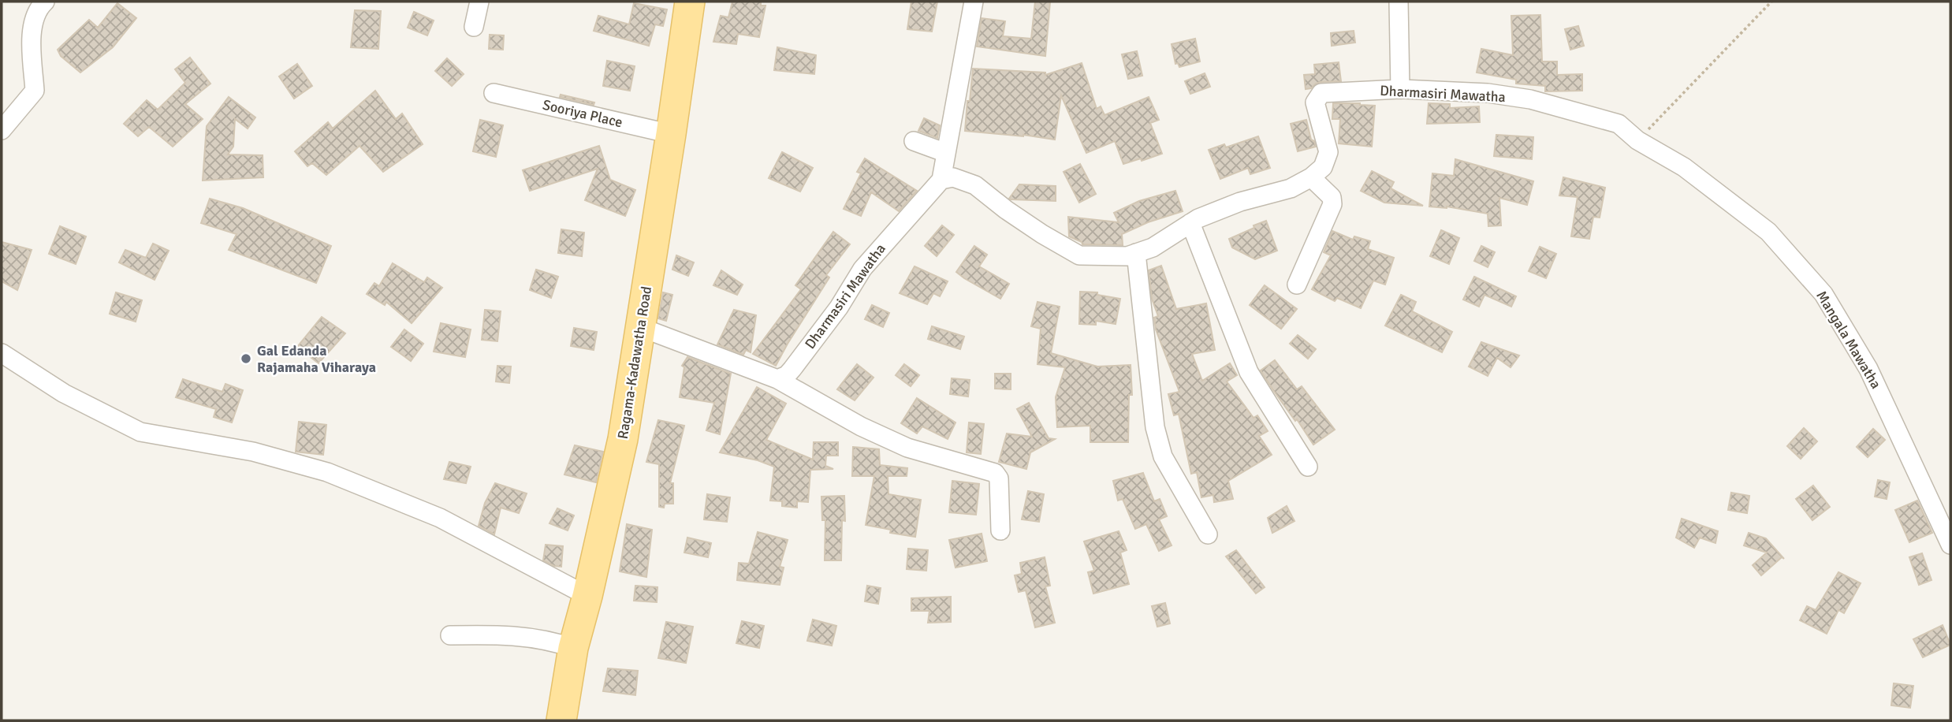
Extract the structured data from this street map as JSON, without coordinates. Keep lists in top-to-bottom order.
{
  "streets": {
    "main road": ["Ragama-Kadawatha Road"],
    "street": ["Dharmasiri Mawatha", "Sooriya Place", "Mangala Mawatha"]
  },
  "crossings": [
    ["Dharmasiri Mawatha", "Mangala Mawatha"],
    ["Sooriya Place", "Ragama-Kadawatha Road"]
  ],
  "places": ["Gal Edanda Rajamaha Viharaya"]
}
